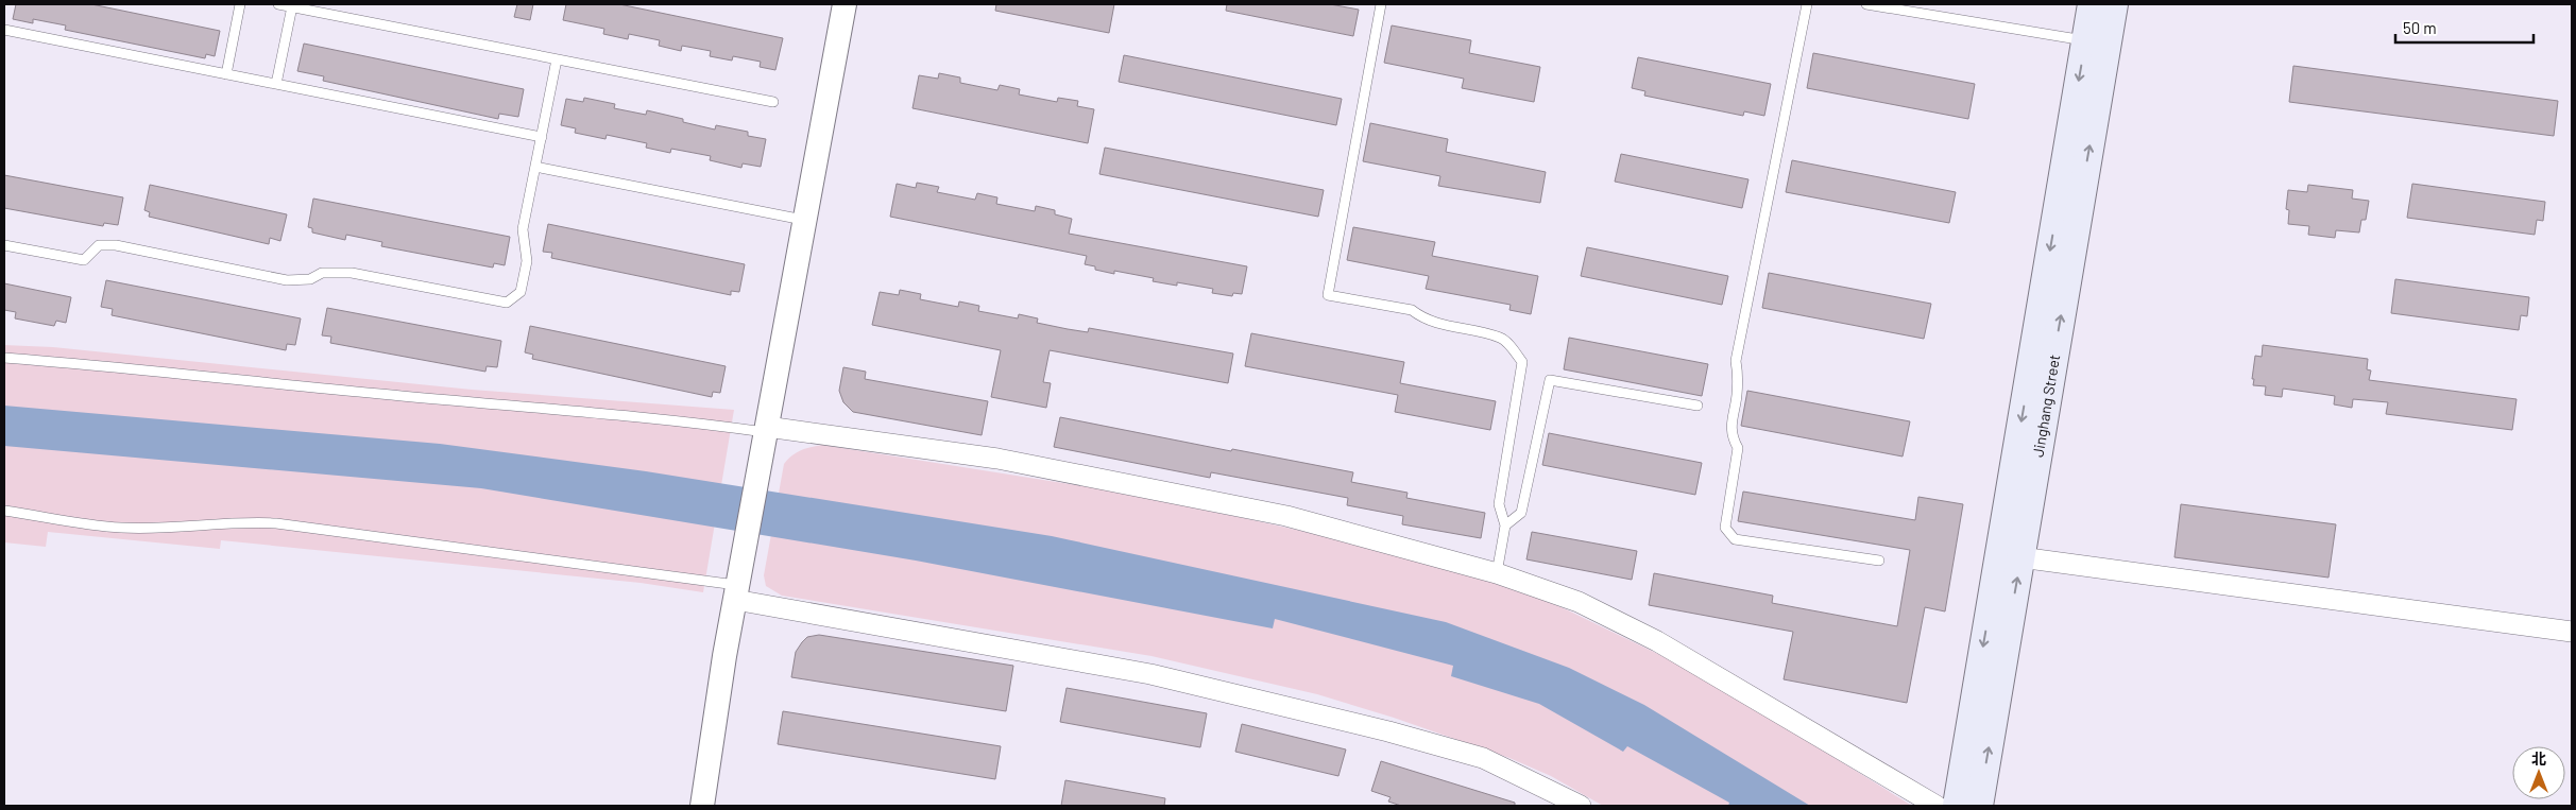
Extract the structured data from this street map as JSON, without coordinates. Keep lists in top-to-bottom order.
{
  "streets": {
    "main road": ["Jinghang Street"]
  },
  "scale_bar": "50 m",
  "north": "top"
}
